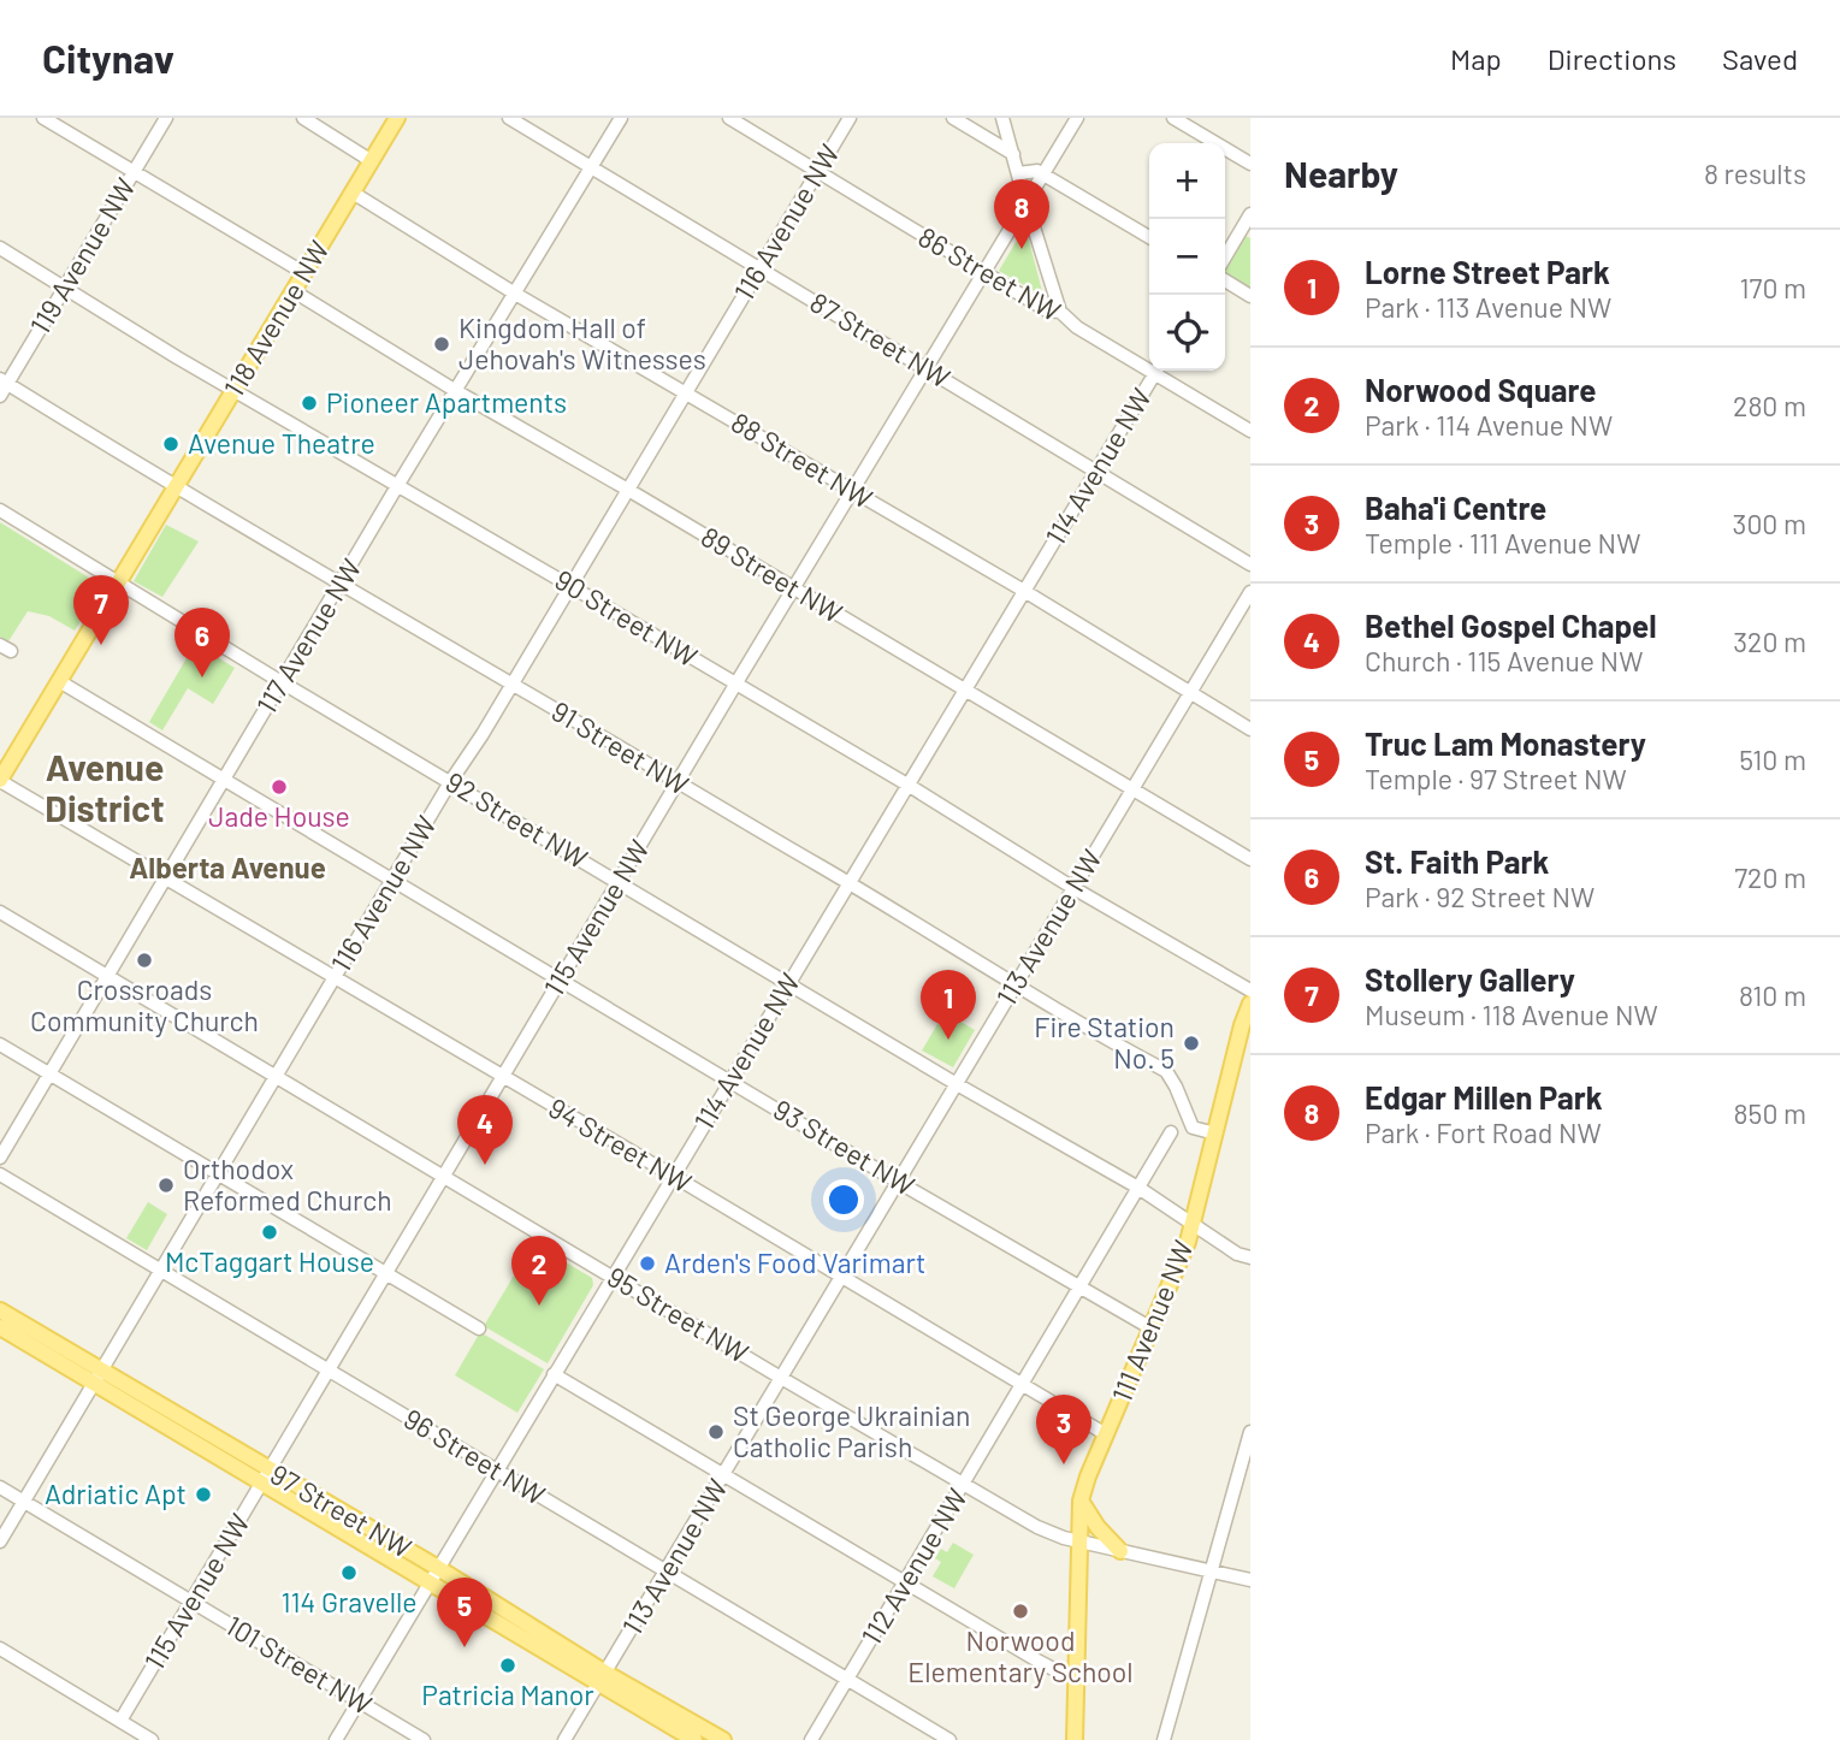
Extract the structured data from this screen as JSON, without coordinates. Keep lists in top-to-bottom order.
{
  "streets": {
    "main road": ["118 Avenue NW", "111 Avenue NW", "97 Street NW"],
    "street": [
      "116 Avenue NW",
      "119 Avenue NW",
      "86 Street NW",
      "87 Street NW",
      "88 Street NW",
      "114 Avenue NW",
      "89 Street NW",
      "90 Street NW",
      "117 Avenue NW",
      "91 Street NW",
      "92 Street NW",
      "115 Avenue NW",
      "113 Avenue NW",
      "94 Street NW",
      "93 Street NW",
      "95 Street NW",
      "96 Street NW",
      "112 Avenue NW",
      "101 Street NW"
    ]
  },
  "crossings": [
    ["116 Avenue NW", "86 Street NW"],
    ["116 Avenue NW", "87 Street NW"],
    ["116 Avenue NW", "88 Street NW"],
    ["116 Avenue NW", "89 Street NW"],
    ["116 Avenue NW", "90 Street NW"],
    ["116 Avenue NW", "91 Street NW"],
    ["116 Avenue NW", "92 Street NW"],
    ["116 Avenue NW", "94 Street NW"],
    ["116 Avenue NW", "93 Street NW"],
    ["116 Avenue NW", "95 Street NW"],
    ["116 Avenue NW", "96 Street NW"],
    ["116 Avenue NW", "97 Street NW"],
    ["116 Avenue NW", "101 Street NW"],
    ["119 Avenue NW", "90 Street NW"],
    ["119 Avenue NW", "91 Street NW"],
    ["86 Street NW", "115 Avenue NW"],
    ["118 Avenue NW", "88 Street NW"],
    ["118 Avenue NW", "89 Street NW"],
    ["118 Avenue NW", "90 Street NW"],
    ["118 Avenue NW", "91 Street NW"],
    ["118 Avenue NW", "92 Street NW"],
    ["118 Avenue NW", "94 Street NW"],
    ["118 Avenue NW", "93 Street NW"],
    ["87 Street NW", "114 Avenue NW"],
    ["87 Street NW", "117 Avenue NW"],
    ["87 Street NW", "115 Avenue NW"],
    ["88 Street NW", "114 Avenue NW"],
    ["88 Street NW", "117 Avenue NW"],
    ["88 Street NW", "115 Avenue NW"],
    ["88 Street NW", "113 Avenue NW"],
    ["114 Avenue NW", "89 Street NW"],
    ["114 Avenue NW", "90 Street NW"],
    ["114 Avenue NW", "91 Street NW"],
    ["114 Avenue NW", "92 Street NW"],
    ["114 Avenue NW", "94 Street NW"],
    ["114 Avenue NW", "93 Street NW"],
    ["114 Avenue NW", "95 Street NW"],
    ["114 Avenue NW", "96 Street NW"],
    ["114 Avenue NW", "97 Street NW"],
    ["114 Avenue NW", "101 Street NW"],
    ["89 Street NW", "117 Avenue NW"],
    ["89 Street NW", "115 Avenue NW"],
    ["89 Street NW", "113 Avenue NW"],
    ["90 Street NW", "117 Avenue NW"],
    ["90 Street NW", "115 Avenue NW"],
    ["90 Street NW", "113 Avenue NW"],
    ["117 Avenue NW", "91 Street NW"],
    ["117 Avenue NW", "92 Street NW"],
    ["117 Avenue NW", "94 Street NW"],
    ["117 Avenue NW", "93 Street NW"],
    ["117 Avenue NW", "95 Street NW"],
    ["91 Street NW", "115 Avenue NW"],
    ["91 Street NW", "113 Avenue NW"],
    ["91 Street NW", "111 Avenue NW"],
    ["92 Street NW", "115 Avenue NW"],
    ["92 Street NW", "113 Avenue NW"],
    ["92 Street NW", "111 Avenue NW"],
    ["92 Street NW", "112 Avenue NW"],
    ["115 Avenue NW", "94 Street NW"],
    ["115 Avenue NW", "93 Street NW"],
    ["115 Avenue NW", "95 Street NW"],
    ["115 Avenue NW", "96 Street NW"],
    ["115 Avenue NW", "97 Street NW"],
    ["115 Avenue NW", "101 Street NW"],
    ["113 Avenue NW", "94 Street NW"],
    ["113 Avenue NW", "93 Street NW"],
    ["113 Avenue NW", "95 Street NW"],
    ["113 Avenue NW", "96 Street NW"],
    ["113 Avenue NW", "97 Street NW"],
    ["94 Street NW", "111 Avenue NW"],
    ["94 Street NW", "112 Avenue NW"],
    ["93 Street NW", "111 Avenue NW"],
    ["93 Street NW", "112 Avenue NW"],
    ["95 Street NW", "111 Avenue NW"],
    ["95 Street NW", "112 Avenue NW"],
    ["96 Street NW", "112 Avenue NW"]
  ],
  "districts": ["Avenue District", "Alberta Avenue"],
  "places": [
    "Kingdom Hall of Jehovah's Witnesses",
    "Pioneer Apartments",
    "Avenue Theatre",
    "Jade House",
    "Crossroads Community Church",
    "Fire Station No. 5",
    "Orthodox Reformed Church",
    "McTaggart House",
    "Arden's Food Varimart",
    "St George Ukrainian Catholic Parish",
    "Adriatic Apt",
    "114 Gravelle",
    "Norwood Elementary School",
    "Patricia Manor"
  ],
  "page": {
    "header": "Citynav",
    "nav": ["Map", "Directions", "Saved"],
    "heading": ["Nearby", "8 results"],
    "map_buttons": ["+", "−"],
    "pins": [
      "8",
      "7",
      "6",
      "1",
      "4",
      "2",
      "3",
      "5"
    ],
    "list": [
      {
        "mark": "1",
        "name": "Lorne Street Park",
        "note": "Park · 113 Avenue NW",
        "value": "170 m"
      },
      {
        "mark": "2",
        "name": "Norwood Square",
        "note": "Park · 114 Avenue NW",
        "value": "280 m"
      },
      {
        "mark": "3",
        "name": "Baha'i Centre",
        "note": "Temple · 111 Avenue NW",
        "value": "300 m"
      },
      {
        "mark": "4",
        "name": "Bethel Gospel Chapel",
        "note": "Church · 115 Avenue NW",
        "value": "320 m"
      },
      {
        "mark": "5",
        "name": "Truc Lam Monastery",
        "note": "Temple · 97 Street NW",
        "value": "510 m"
      },
      {
        "mark": "6",
        "name": "St. Faith Park",
        "note": "Park · 92 Street NW",
        "value": "720 m"
      },
      {
        "mark": "7",
        "name": "Stollery Gallery",
        "note": "Museum · 118 Avenue NW",
        "value": "810 m"
      },
      {
        "mark": "8",
        "name": "Edgar Millen Park",
        "note": "Park · Fort Road NW",
        "value": "850 m"
      }
    ]
  }
}
